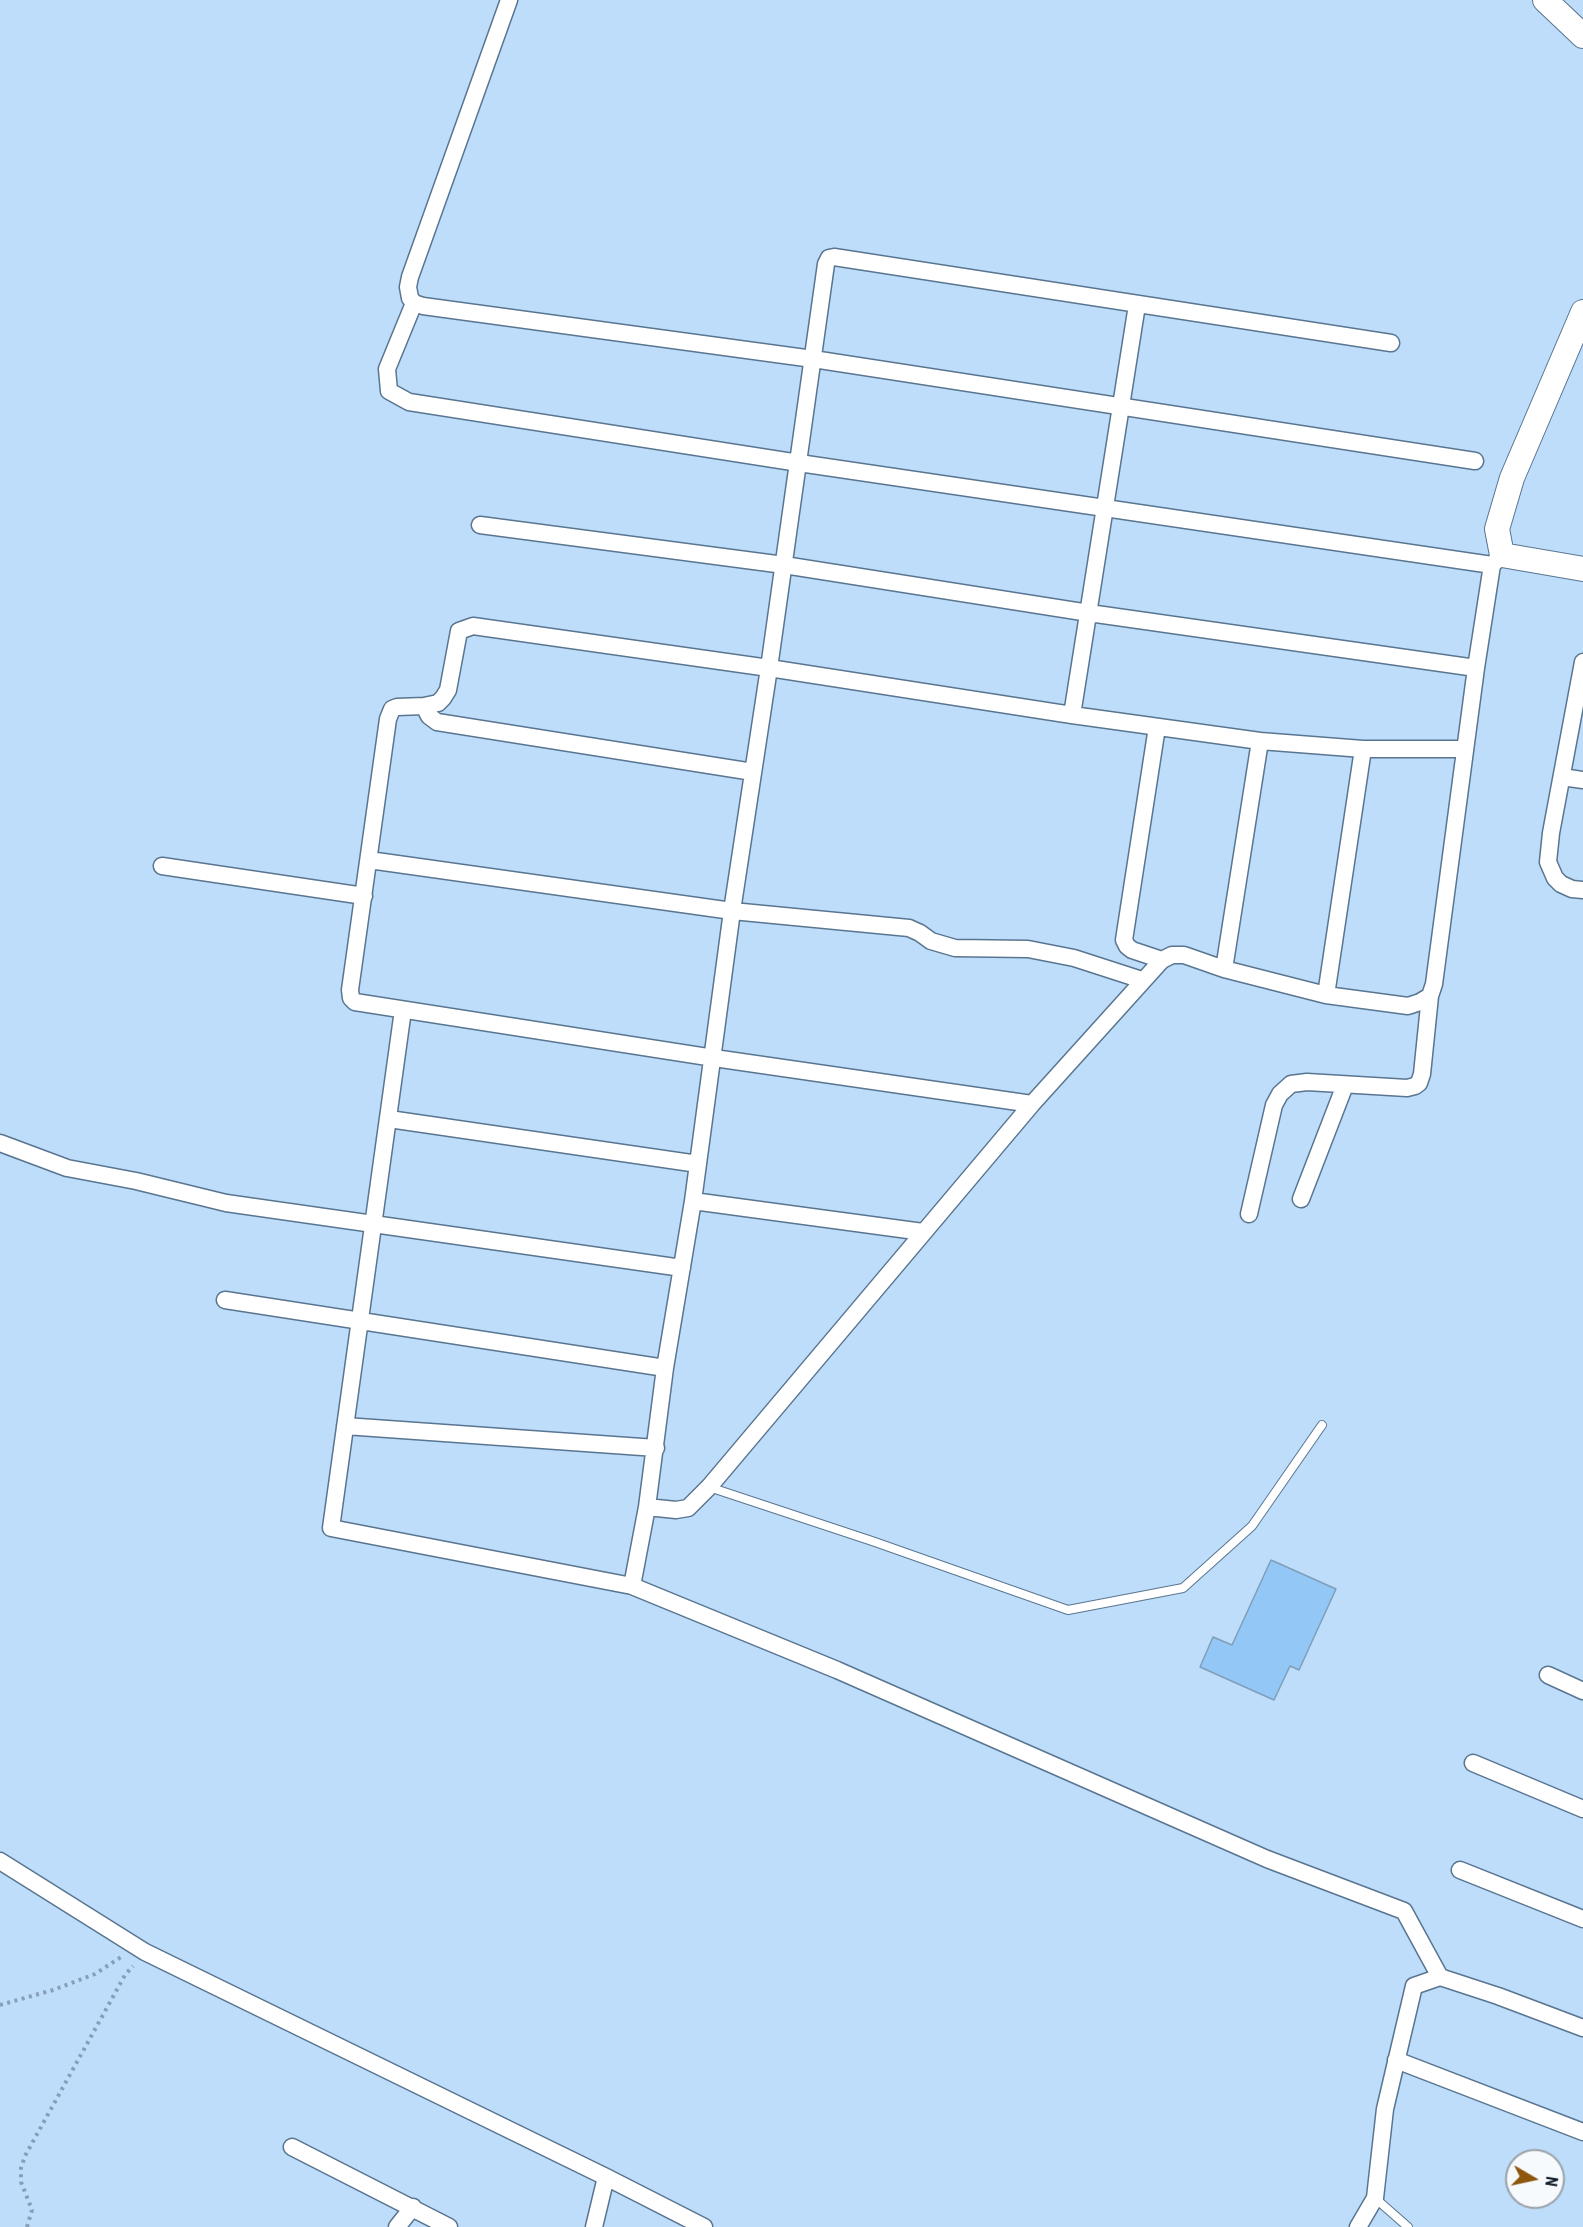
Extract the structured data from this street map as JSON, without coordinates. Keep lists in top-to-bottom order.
{
  "north": "right"
}
